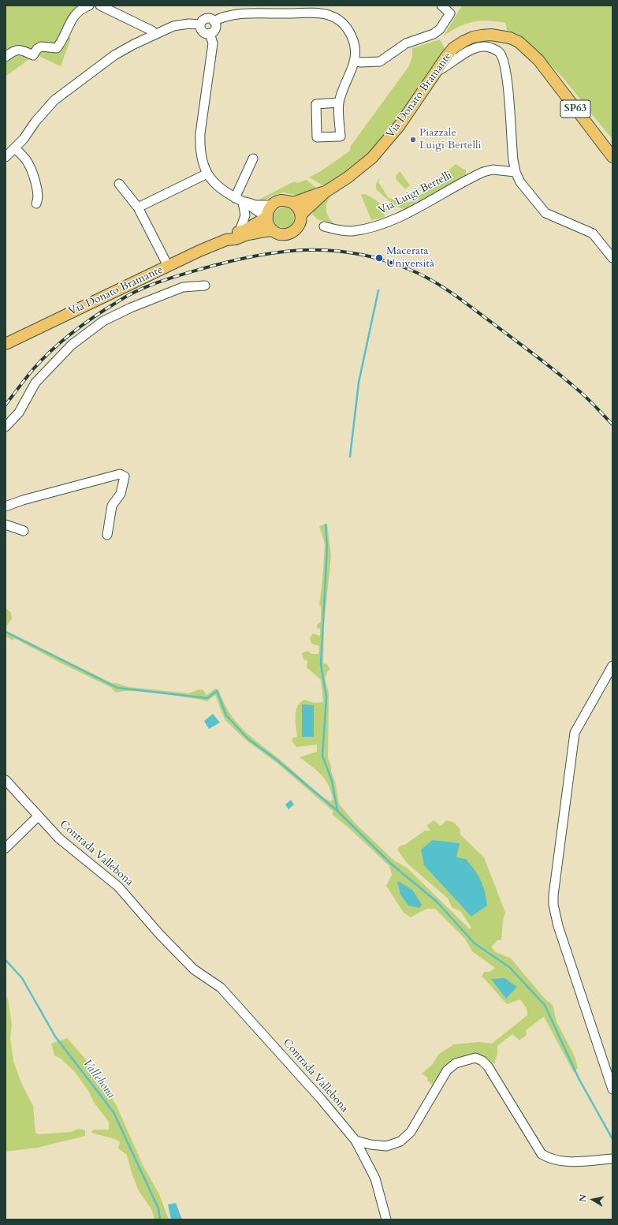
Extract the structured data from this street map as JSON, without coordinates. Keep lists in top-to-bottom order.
{
  "streets": {
    "main road": ["Via Donato Bramante", "SP63"],
    "street": ["Via Luigi Bertelli", "Contrada Vallebona"]
  },
  "water": ["Vallebona"],
  "places": ["Piazzale Luigi Bertelli", "Macerata Università"],
  "north": "left"
}
